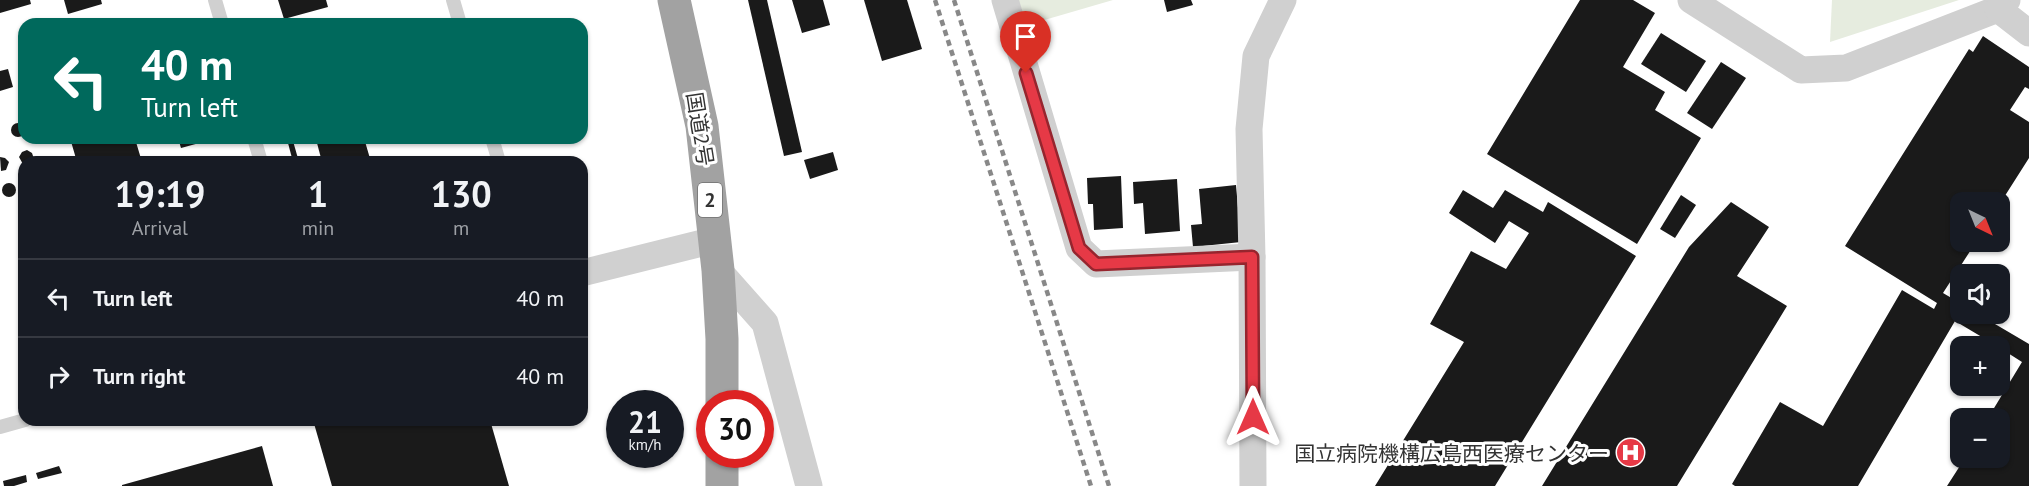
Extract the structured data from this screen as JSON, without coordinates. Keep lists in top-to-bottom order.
{
  "streets": {
    "highway": ["国道2号", "2"]
  },
  "places": {
    "hospital": ["国立病院機構広島西医療センター"]
  },
  "north": "bottom right",
  "page": {
    "turn": ["40 m", "Turn left"],
    "eta": [
      "19:19",
      "Arrival",
      "1",
      "min",
      "130",
      "m"
    ],
    "map_buttons": ["+", "−"],
    "list": [
      {
        "name": "Turn left",
        "value": "40 m"
      },
      {
        "name": "Turn right",
        "value": "40 m"
      }
    ],
    "speed": "21 km/h",
    "limit": "30"
  }
}
